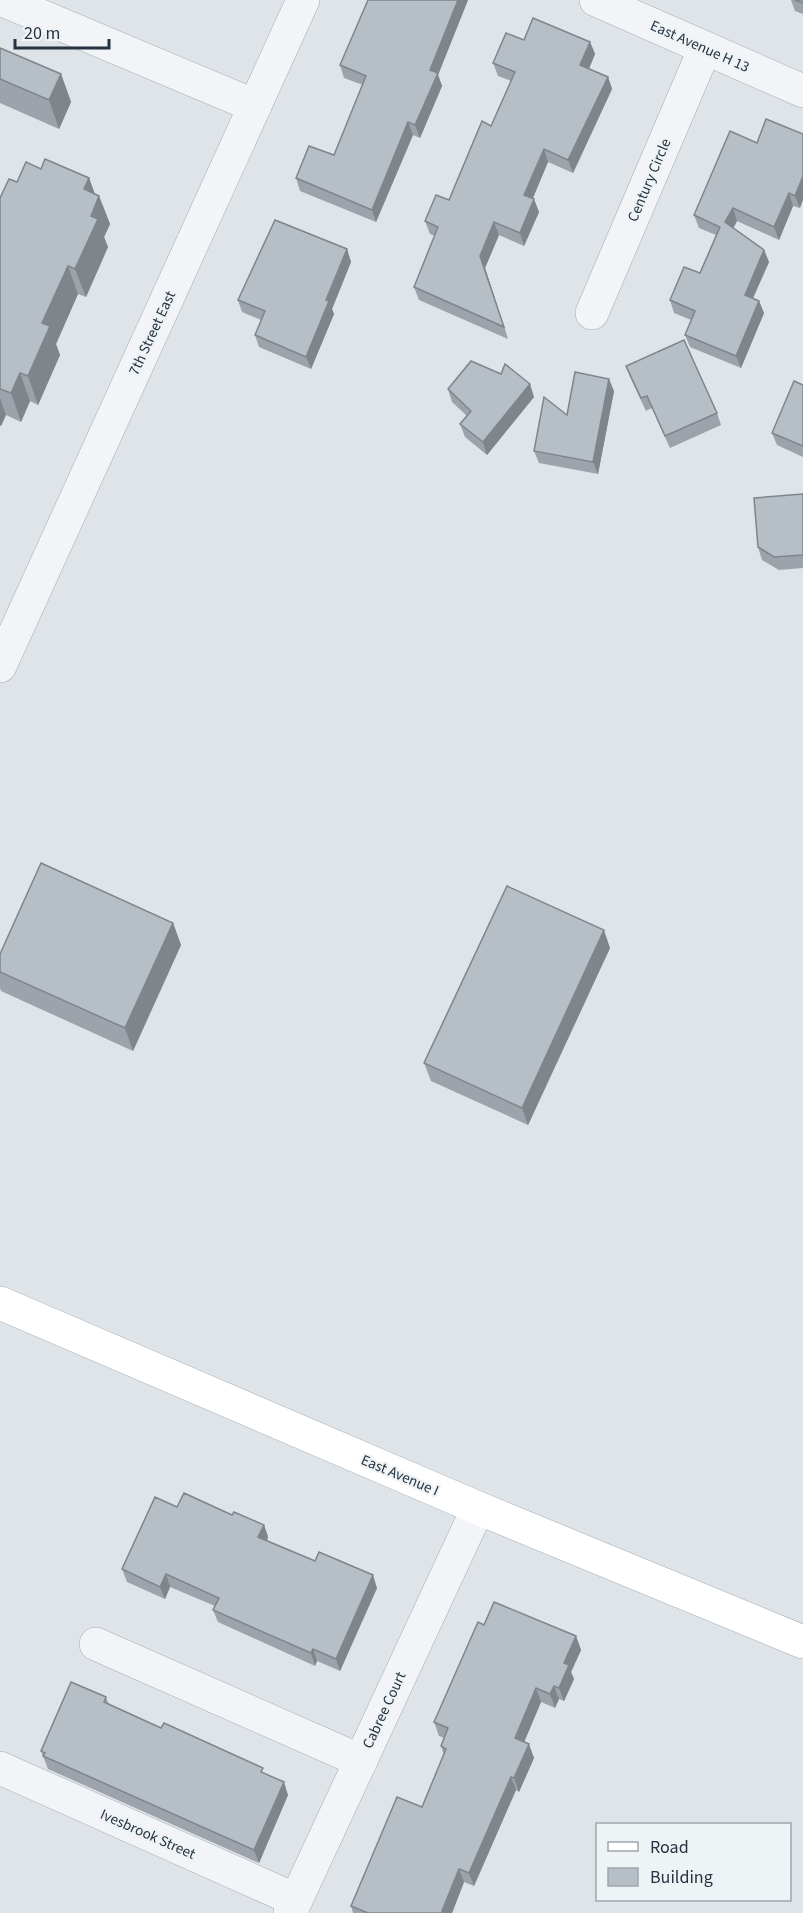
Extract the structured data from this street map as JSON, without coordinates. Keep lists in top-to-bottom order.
{
  "streets": {
    "main road": ["East Avenue I"],
    "street": [
      "East Avenue H 13",
      "Century Circle",
      "7th Street East",
      "Cabree Court",
      "Ivesbrook Street"
    ]
  },
  "crossings": [
    ["East Avenue H 13", "Century Circle"],
    ["East Avenue I", "Cabree Court"],
    ["Cabree Court", "Ivesbrook Street"]
  ],
  "legend": ["Road", "Building"],
  "scale_bar": "20 m"
}
